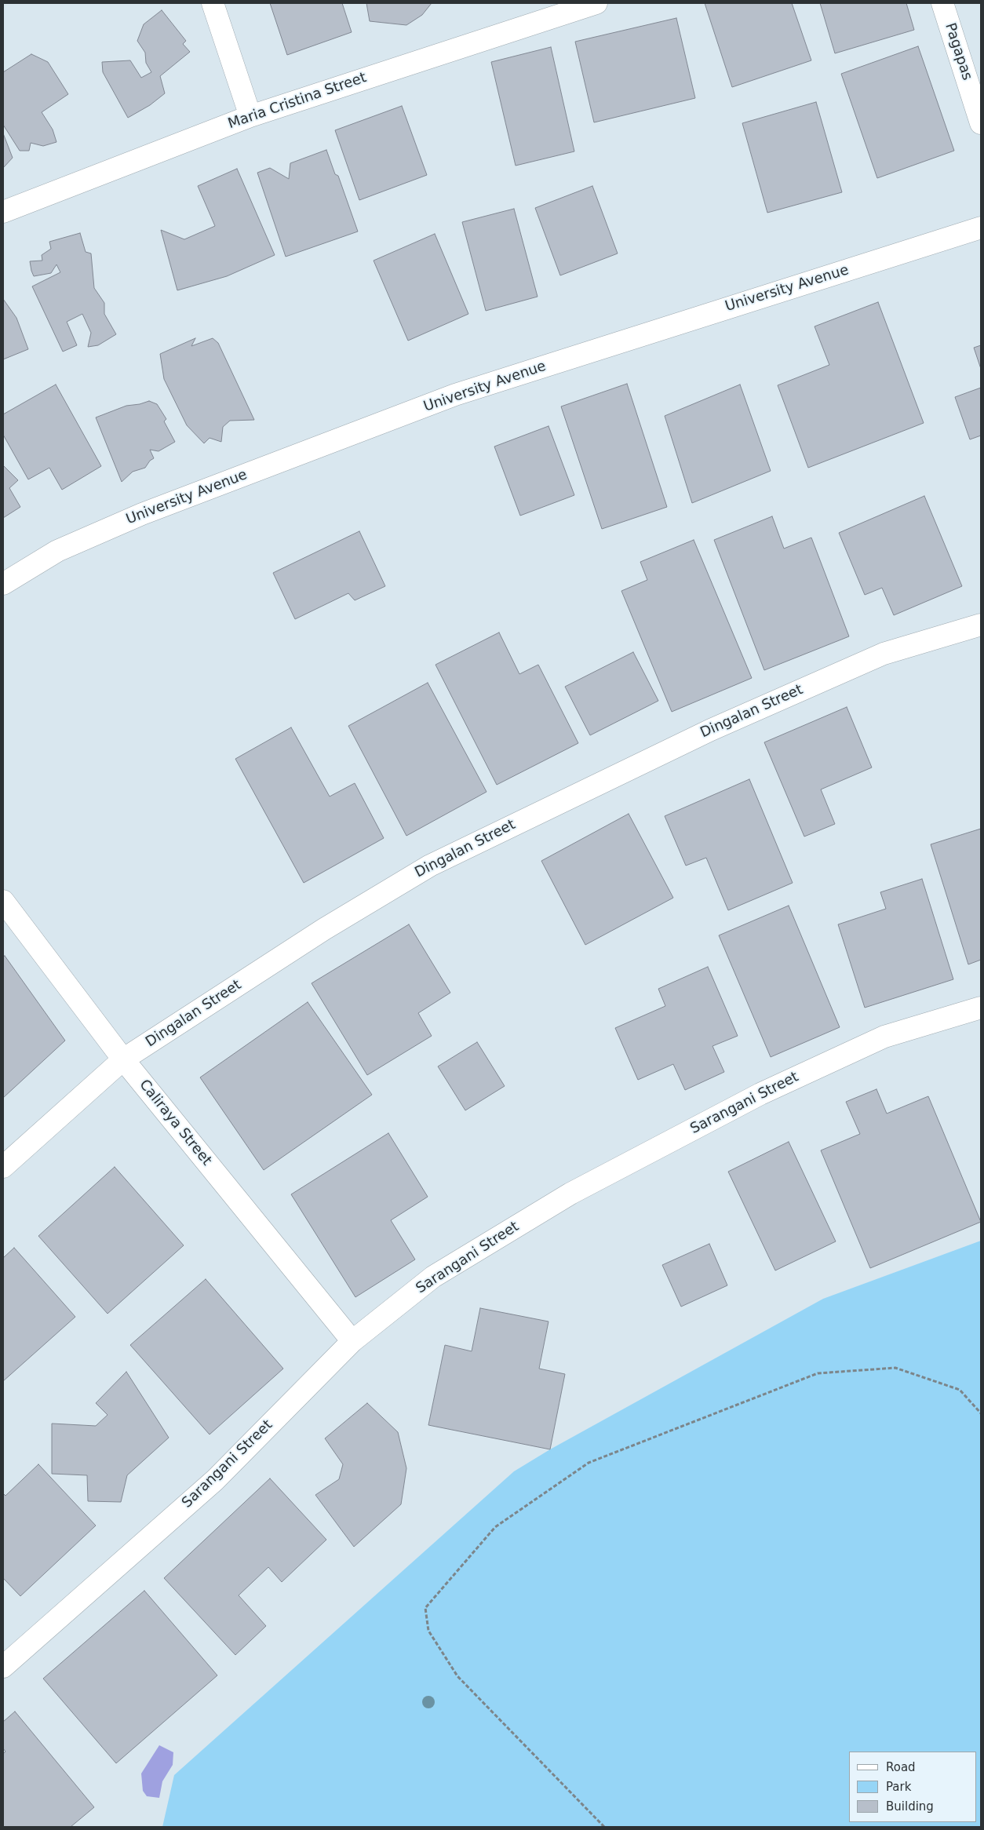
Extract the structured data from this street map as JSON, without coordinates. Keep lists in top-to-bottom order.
{
  "streets": {
    "street": [
      "Pagapas",
      "Maria Cristina Street",
      "University Avenue",
      "Dingalan Street",
      "Sarangani Street",
      "Caliraya Street"
    ]
  },
  "crossings": [
    ["Dingalan Street", "Caliraya Street"],
    ["Sarangani Street", "Caliraya Street"]
  ],
  "legend": ["Road", "Park", "Building"]
}
